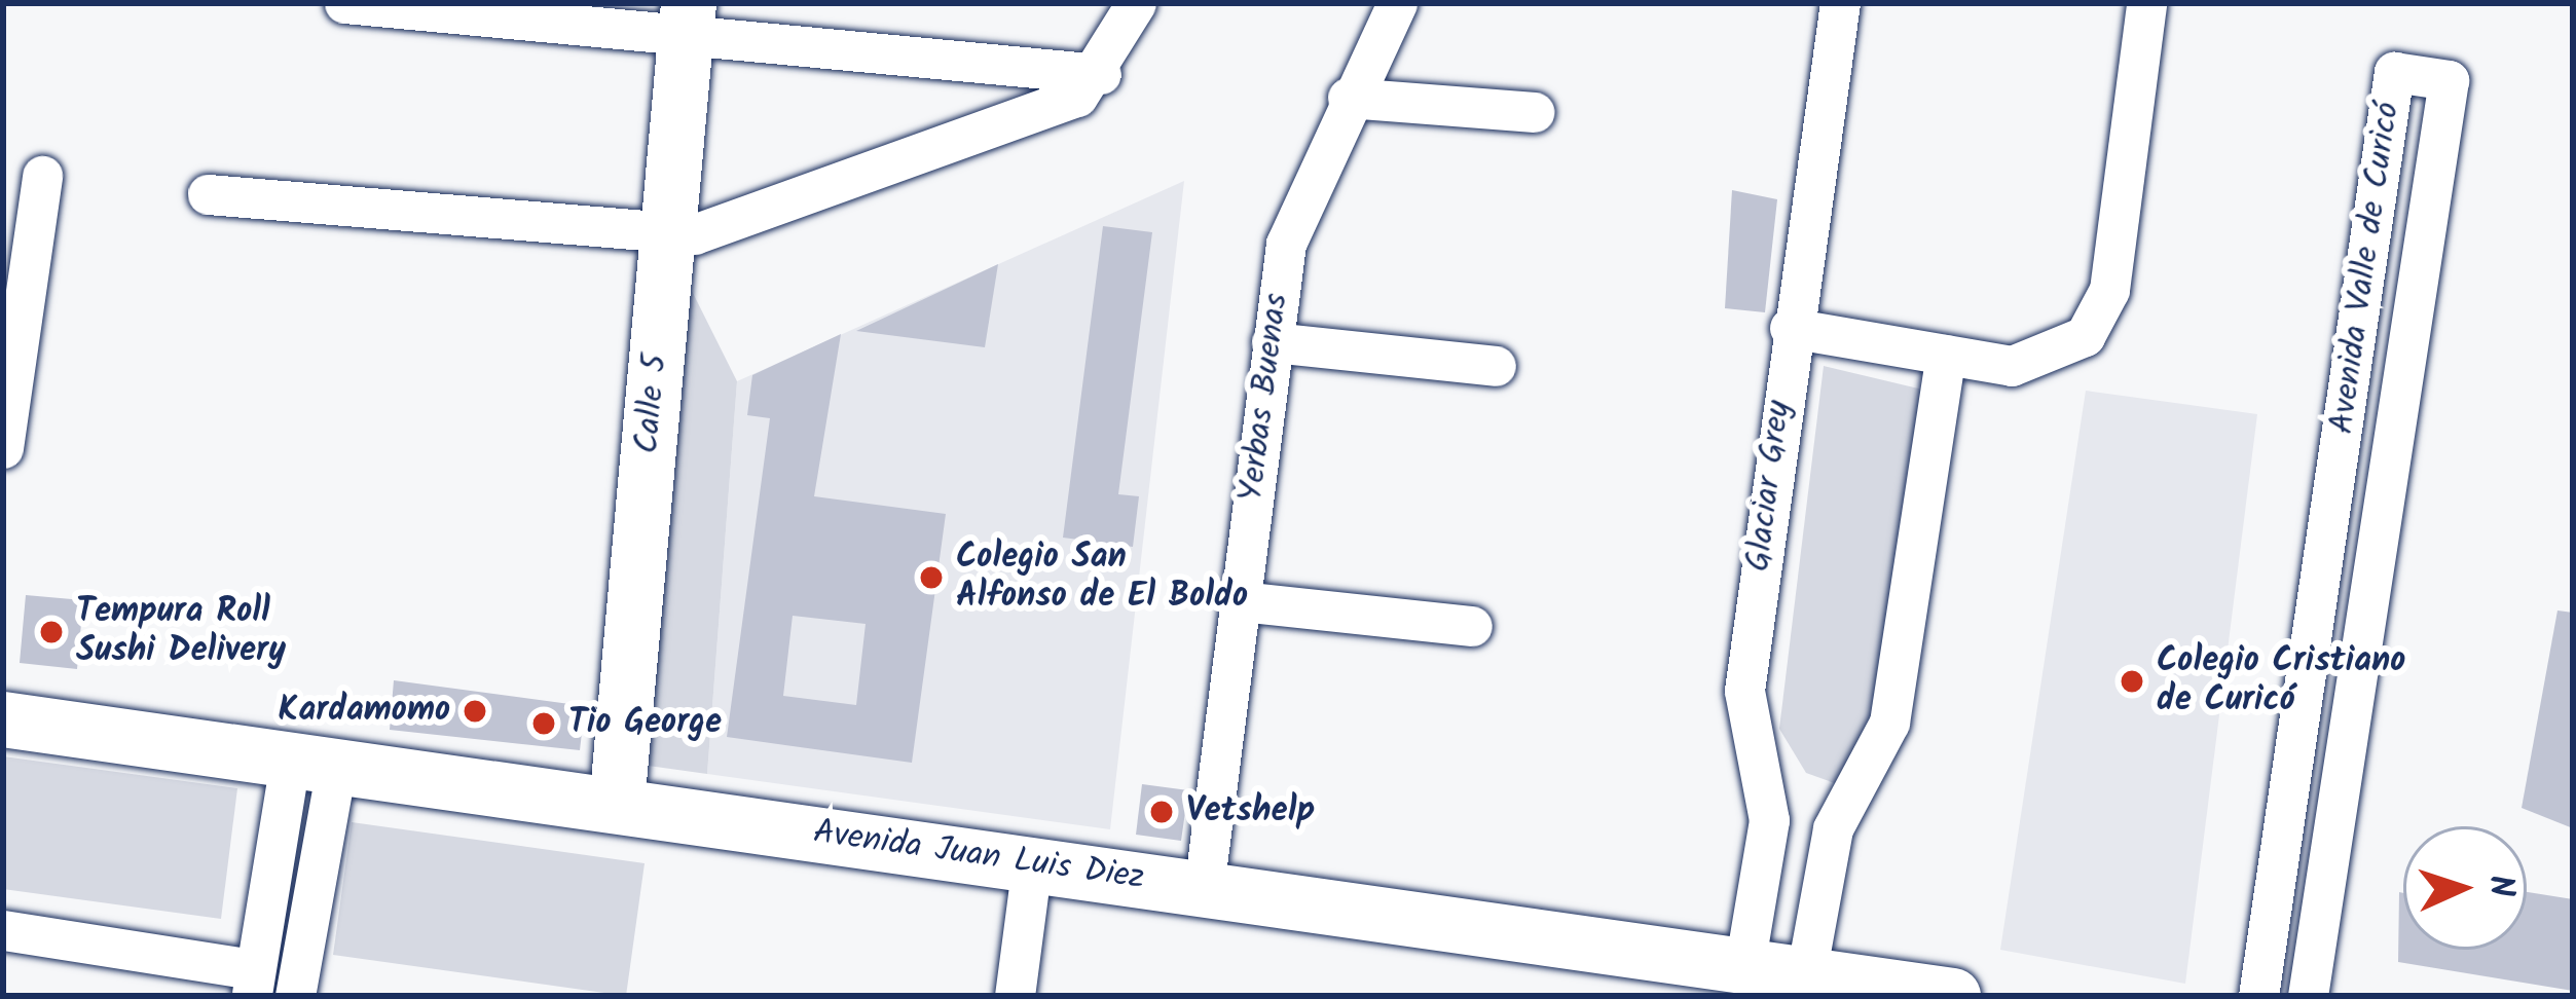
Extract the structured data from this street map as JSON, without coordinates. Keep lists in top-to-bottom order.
{
  "streets": {
    "main road": ["Calle 5", "Avenida Juan Luis Diez"],
    "street": ["Avenida Valle de Curicó", "Yerbas Buenas", "Glaciar Grey"]
  },
  "crossings": [
    ["Yerbas Buenas", "Avenida Juan Luis Diez"],
    ["Calle 5", "Avenida Juan Luis Diez"],
    ["Glaciar Grey", "Avenida Juan Luis Diez"]
  ],
  "places": [
    "Colegio San Alfonso de El Boldo",
    "Tempura Roll Sushi Delivery",
    "Colegio Cristiano de Curicó",
    "Kardamomo",
    "Tio George",
    "Vetshelp"
  ],
  "north": "right"
}
